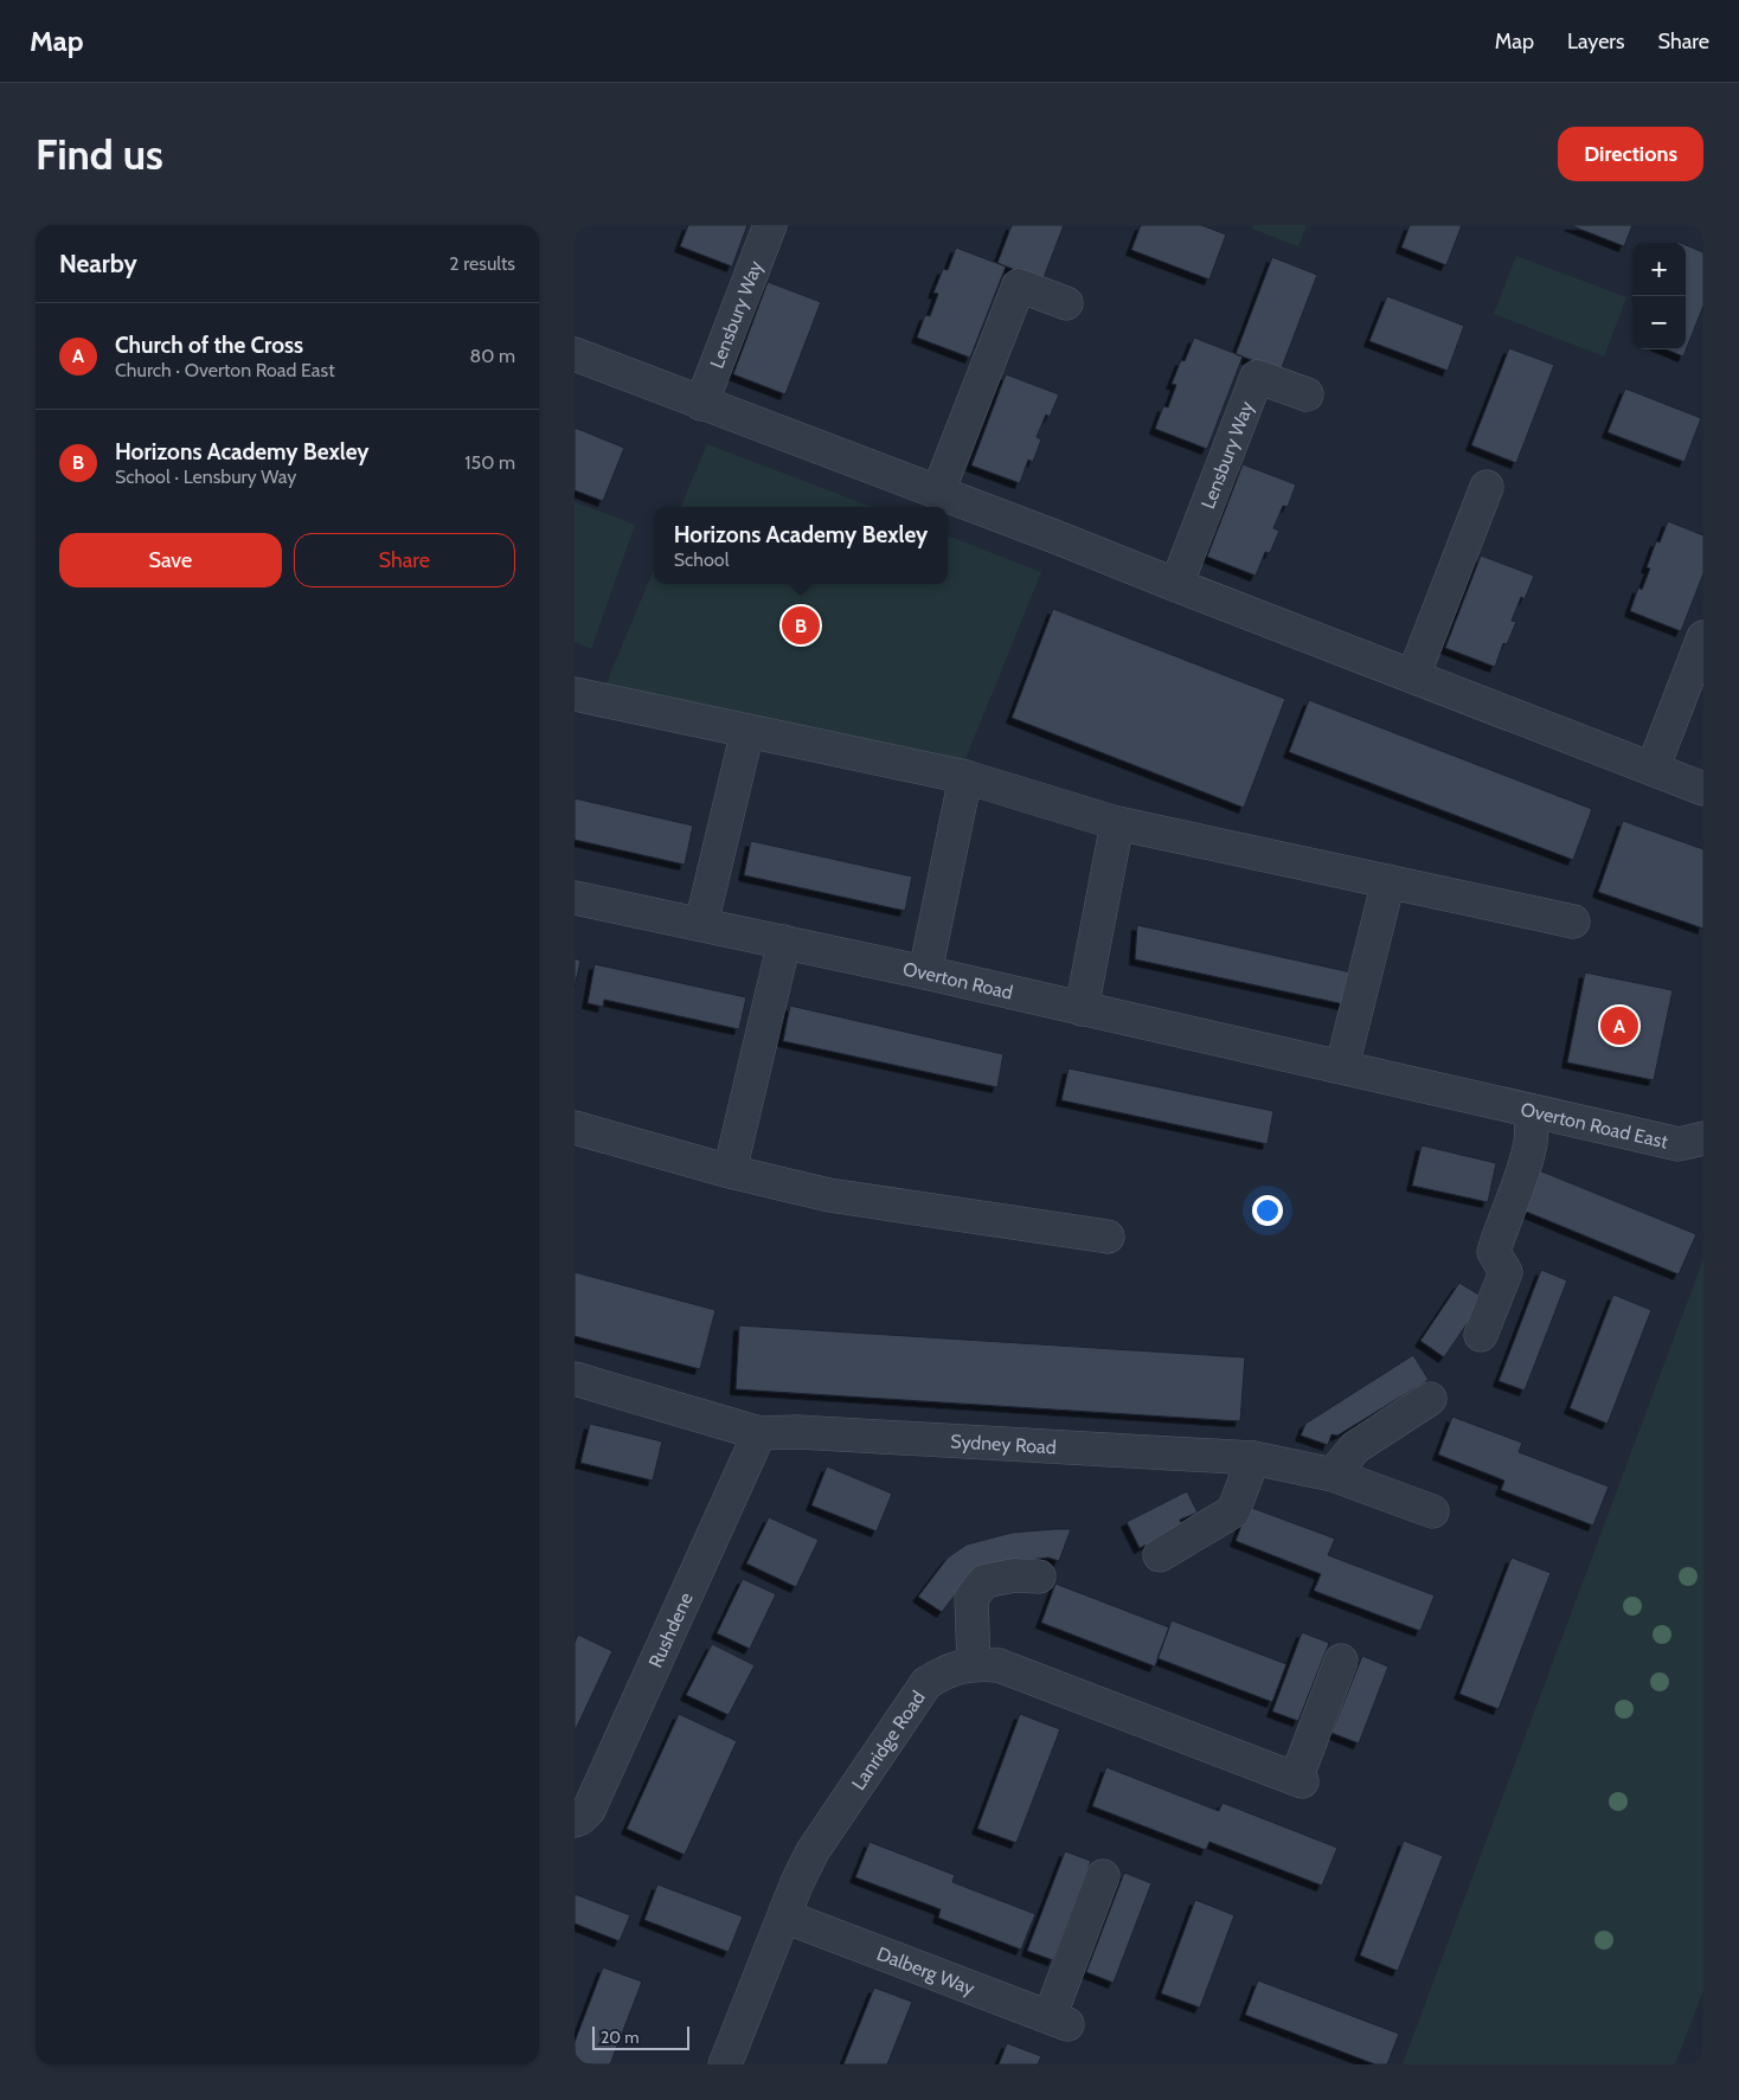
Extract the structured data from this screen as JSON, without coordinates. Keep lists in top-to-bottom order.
{
  "streets": {
    "street": [
      "Lensbury Way",
      "Overton Road",
      "Overton Road East",
      "Sydney Road",
      "Rushdene",
      "Lanridge Road",
      "Dalberg Way"
    ]
  },
  "crossings": [
    ["Overton Road", "Overton Road East"],
    ["Sydney Road", "Rushdene"],
    ["Lanridge Road", "Dalberg Way"]
  ],
  "scale_bar": "20 m",
  "page": {
    "header": "Map",
    "nav": ["Map", "Layers", "Share"],
    "buttons": [
      "Directions",
      ["Save", "Share"]
    ],
    "title": "Find us",
    "heading": ["Nearby", "2 results"],
    "map_buttons": ["+", "−"],
    "list": [
      {
        "mark": "A",
        "name": "Church of the Cross",
        "note": "Church · Overton Road East",
        "value": "80 m"
      },
      {
        "mark": "B",
        "name": "Horizons Academy Bexley",
        "note": "School · Lensbury Way",
        "value": "150 m"
      }
    ],
    "popup": ["Horizons Academy Bexley", "School"],
    "pins": ["B", "A"],
    "scale": "20 m"
  }
}
